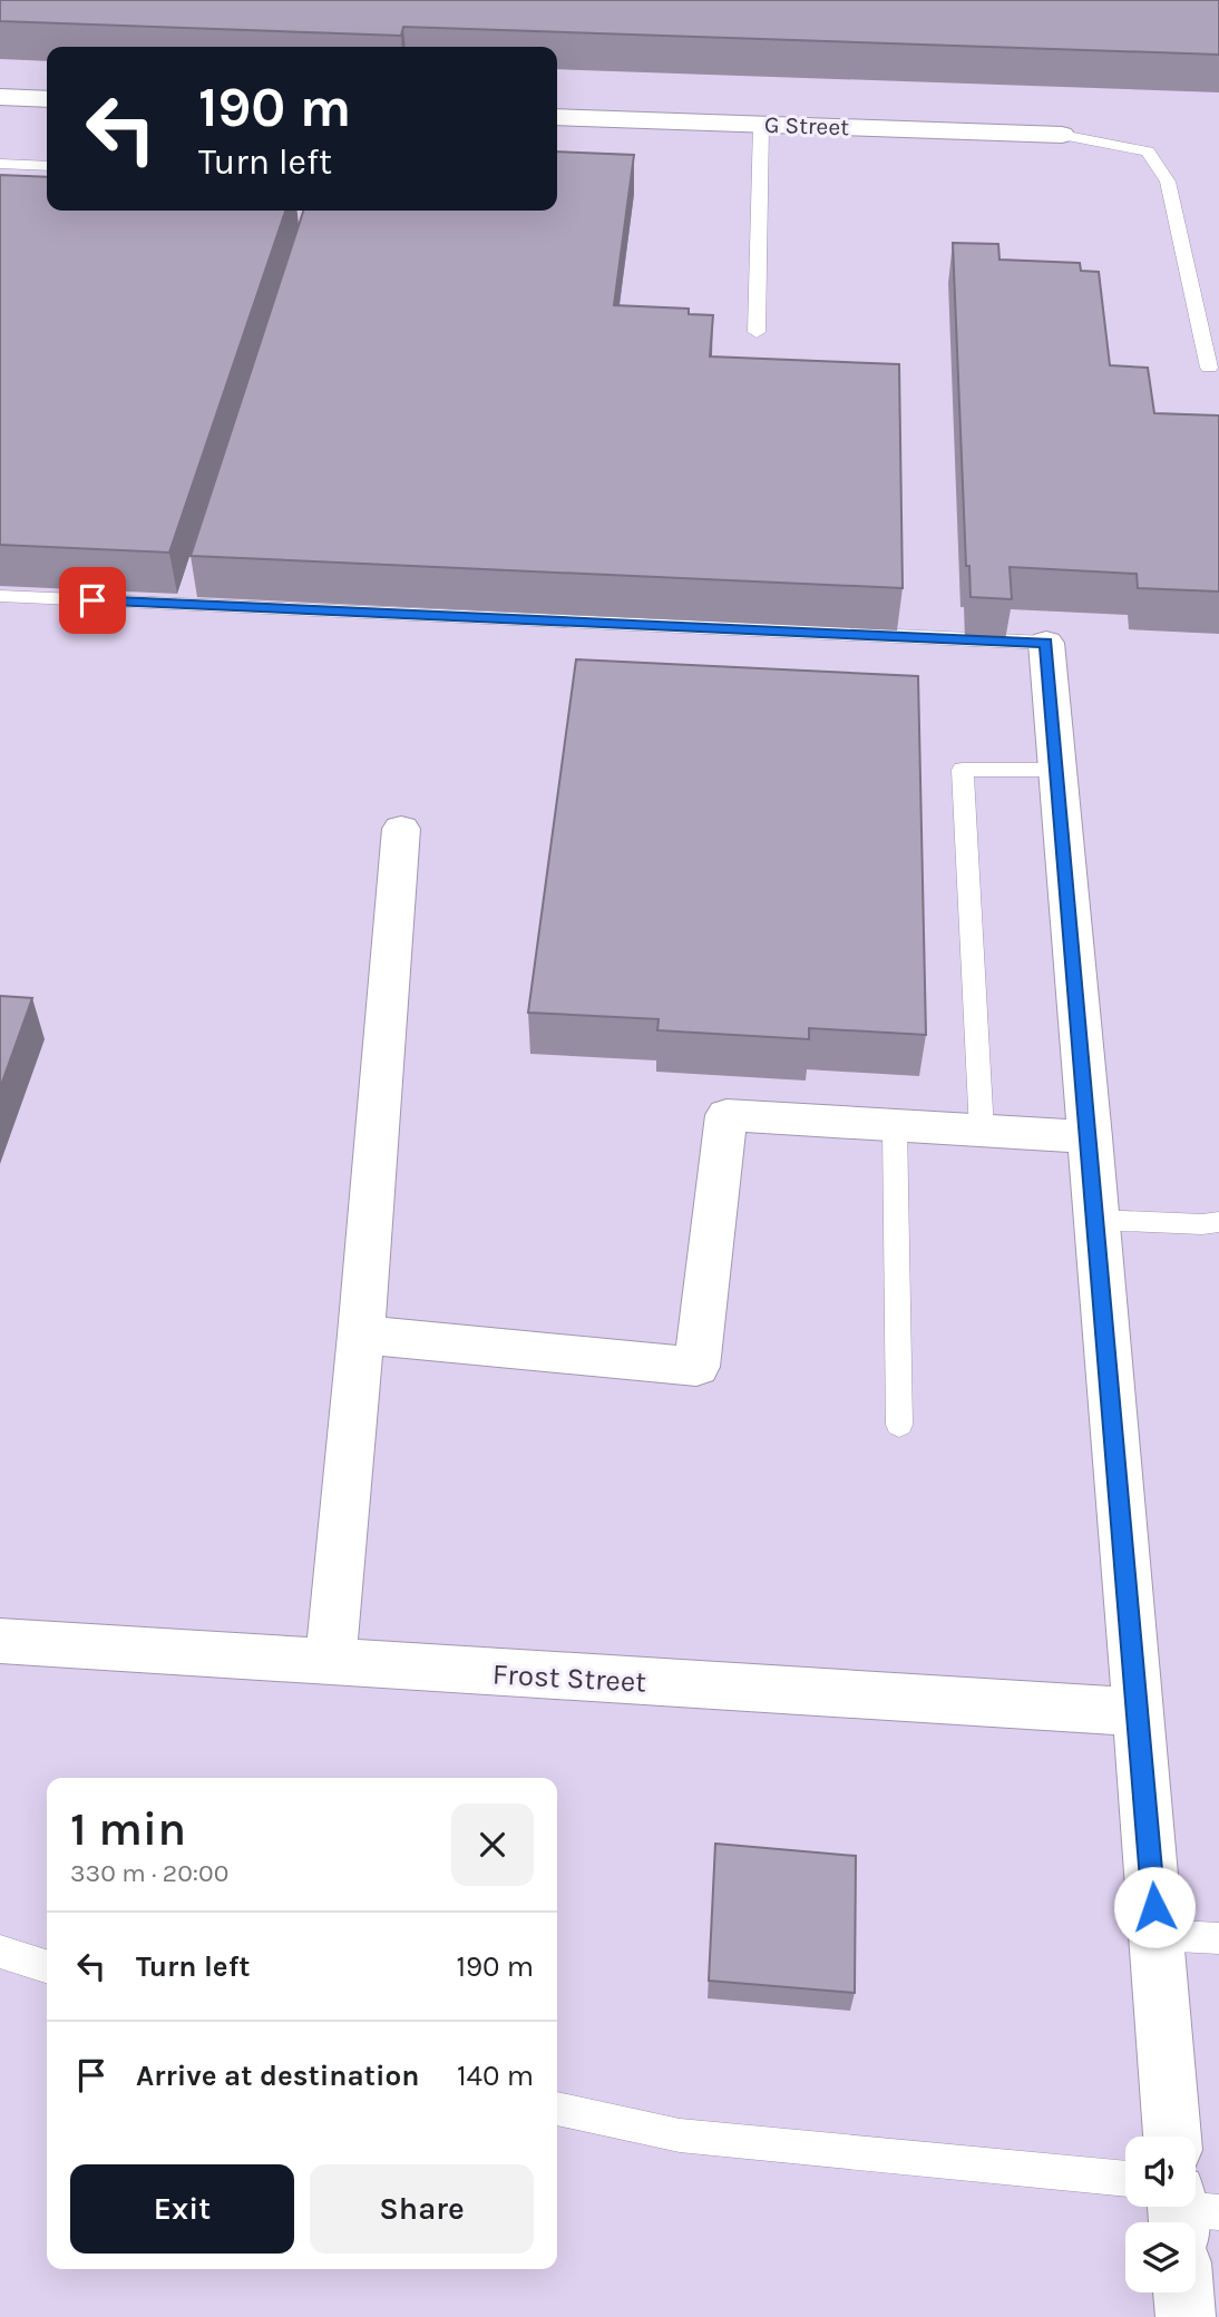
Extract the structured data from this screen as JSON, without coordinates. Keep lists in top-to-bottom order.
{
  "streets": {
    "street": ["G Street", "Frost Street"]
  },
  "page": {
    "turn": ["190 m", "Turn left"],
    "heading": ["1 min", "330 m · 20:00"],
    "list": [
      {
        "name": "Turn left",
        "value": "190 m"
      },
      {
        "name": "Arrive at destination",
        "value": "140 m"
      }
    ],
    "buttons": ["Exit", "Share"]
  }
}
